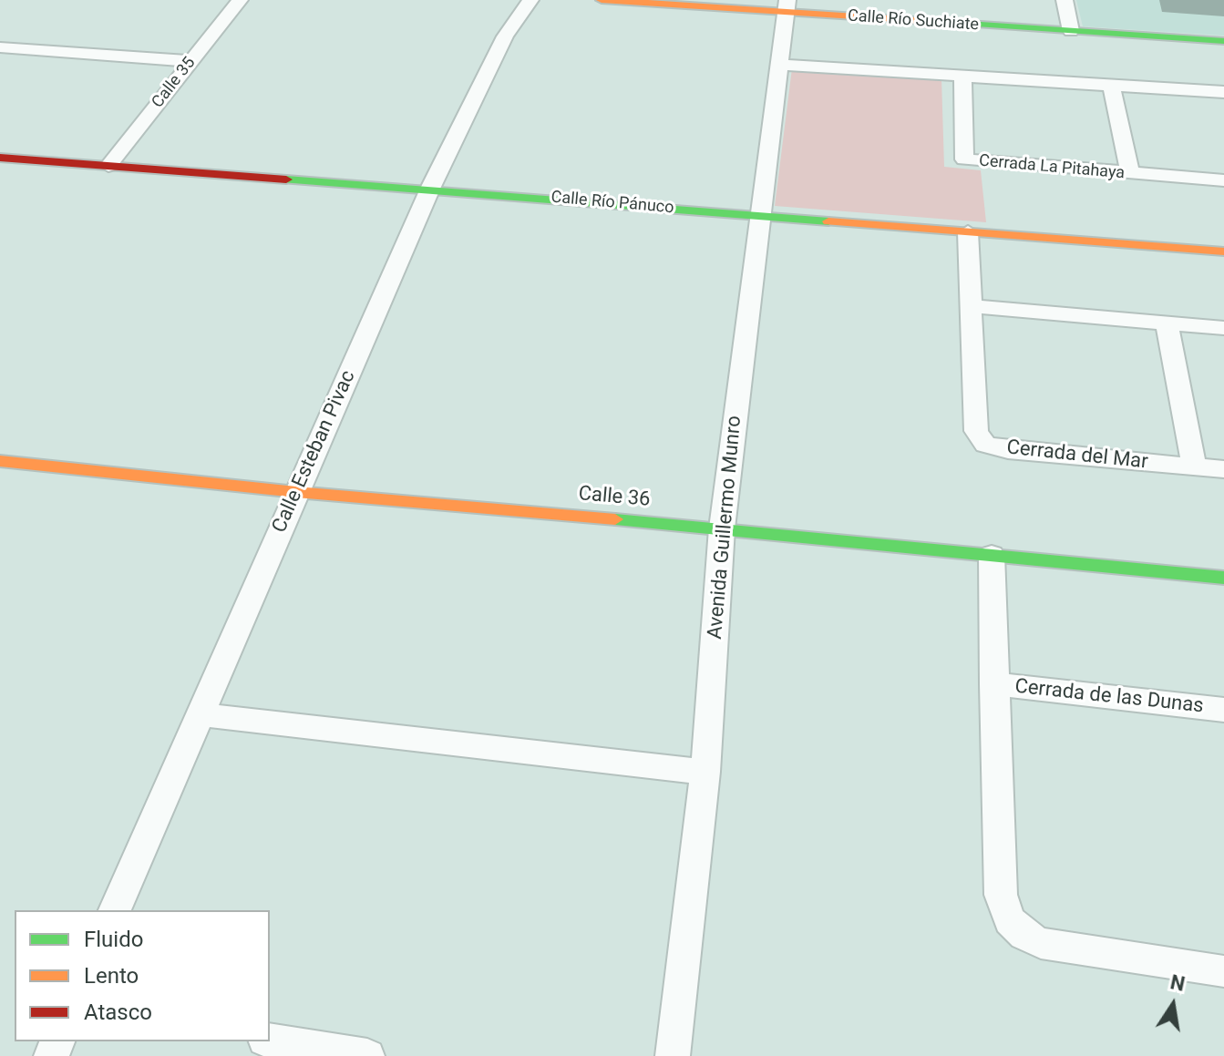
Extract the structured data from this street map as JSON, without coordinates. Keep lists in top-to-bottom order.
{
  "streets": {
    "street": [
      "Calle Río Suchiate",
      "Calle 35",
      "Cerrada La Pitahaya",
      "Calle Río Pánuco",
      "Calle Esteban Pivac",
      "Cerrada del Mar",
      "Calle 36",
      "Avenida Guillermo Munro",
      "Cerrada de las Dunas"
    ]
  },
  "crossings": [
    ["Calle Río Suchiate", "Avenida Guillermo Munro"],
    ["Calle 35", "Calle Río Pánuco"],
    ["Calle Río Pánuco", "Calle Esteban Pivac"],
    ["Calle Río Pánuco", "Cerrada del Mar"],
    ["Calle Río Pánuco", "Avenida Guillermo Munro"],
    ["Calle Esteban Pivac", "Calle 36"],
    ["Calle 36", "Avenida Guillermo Munro"],
    ["Calle 36", "Cerrada de las Dunas"]
  ],
  "legend": ["Fluido", "Lento", "Atasco"],
  "north": "top"
}
